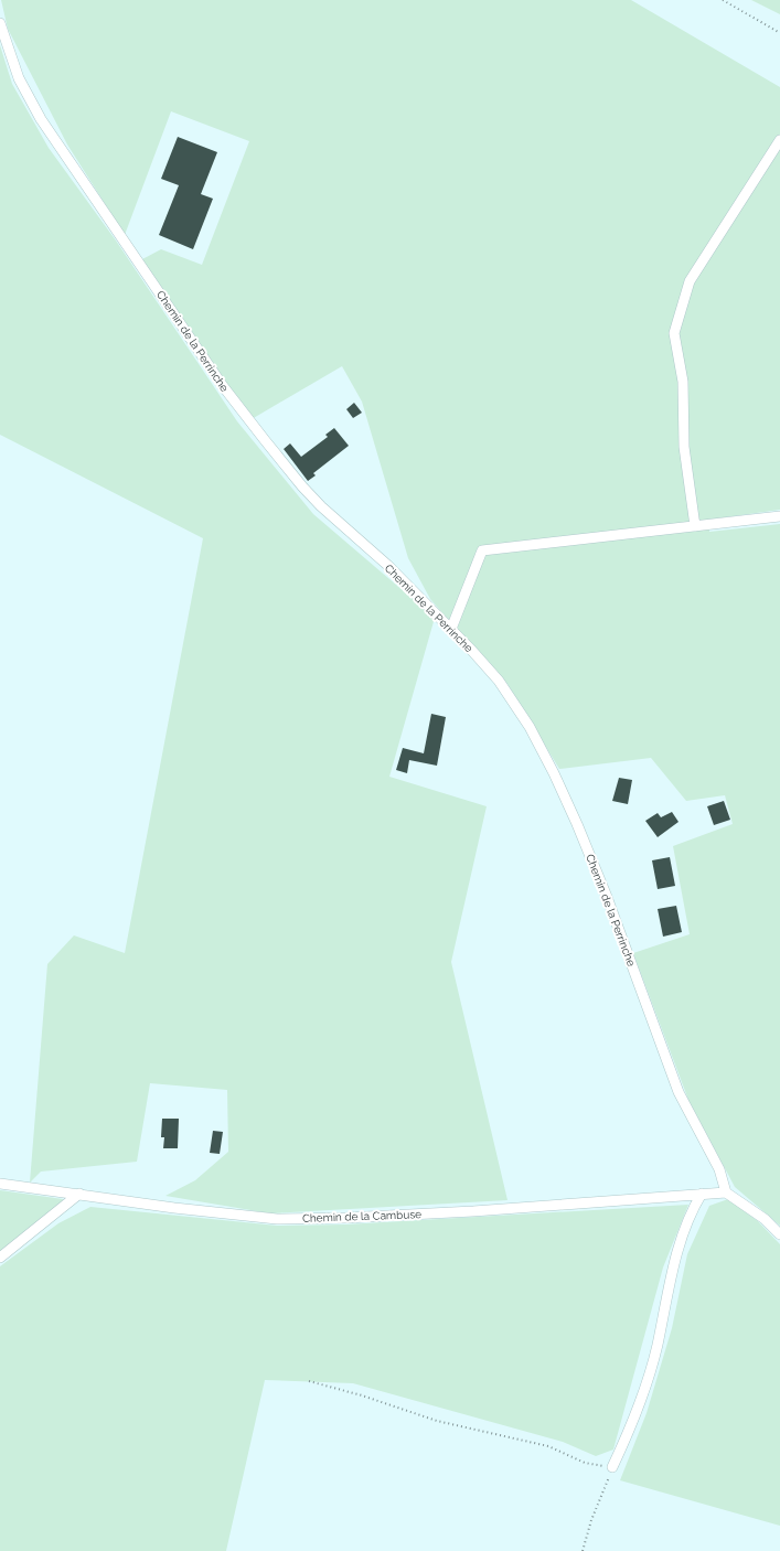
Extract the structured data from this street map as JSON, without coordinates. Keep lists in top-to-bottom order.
{
  "streets": {
    "street": ["Chemin de la Perrinche", "Chemin de la Cambuse"]
  },
  "crossings": [
    ["Chemin de la Perrinche", "Chemin de la Cambuse"]
  ]
}
